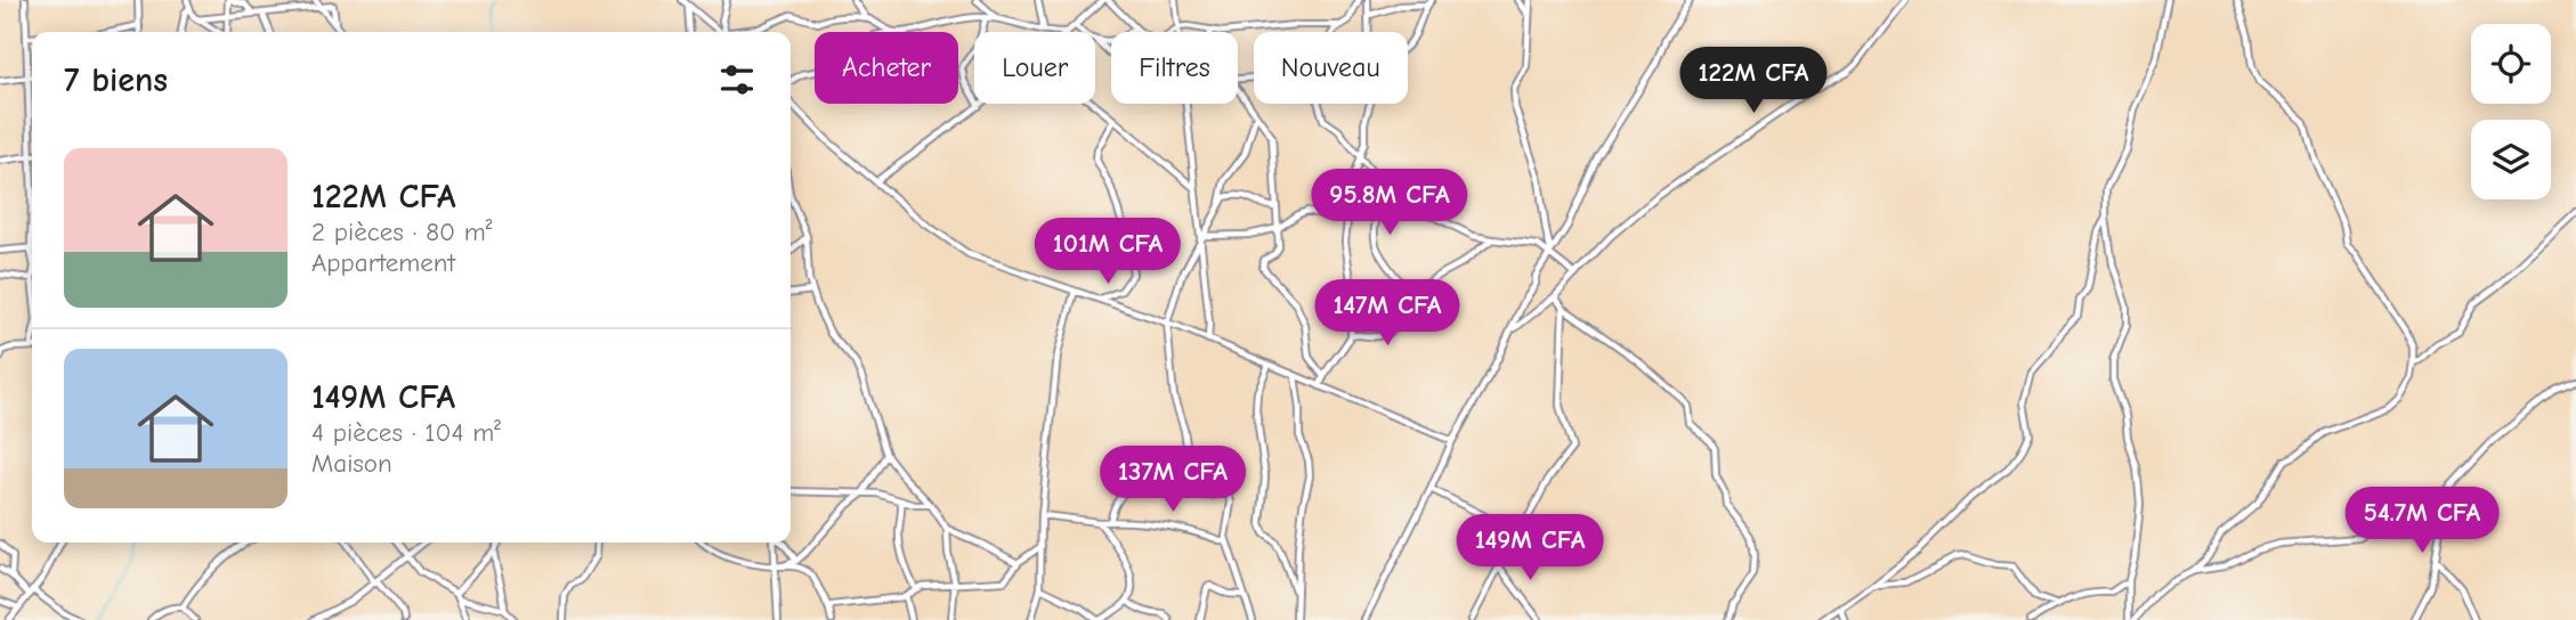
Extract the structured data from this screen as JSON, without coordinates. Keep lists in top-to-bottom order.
{
  "page": {
    "chip": [
      "Acheter",
      "Louer",
      "Filtres",
      "Nouveau"
    ],
    "heading": "7 biens",
    "price": [
      "122M CFA",
      "95.8M CFA",
      "101M CFA",
      "147M CFA",
      "137M CFA",
      "54.7M CFA",
      "149M CFA"
    ],
    "list": [
      {
        "name": "122M CFA",
        "note": "2 pièces · 80 m² · Appartement"
      },
      {
        "name": "149M CFA",
        "note": "4 pièces · 104 m² · Maison"
      }
    ]
  }
}
